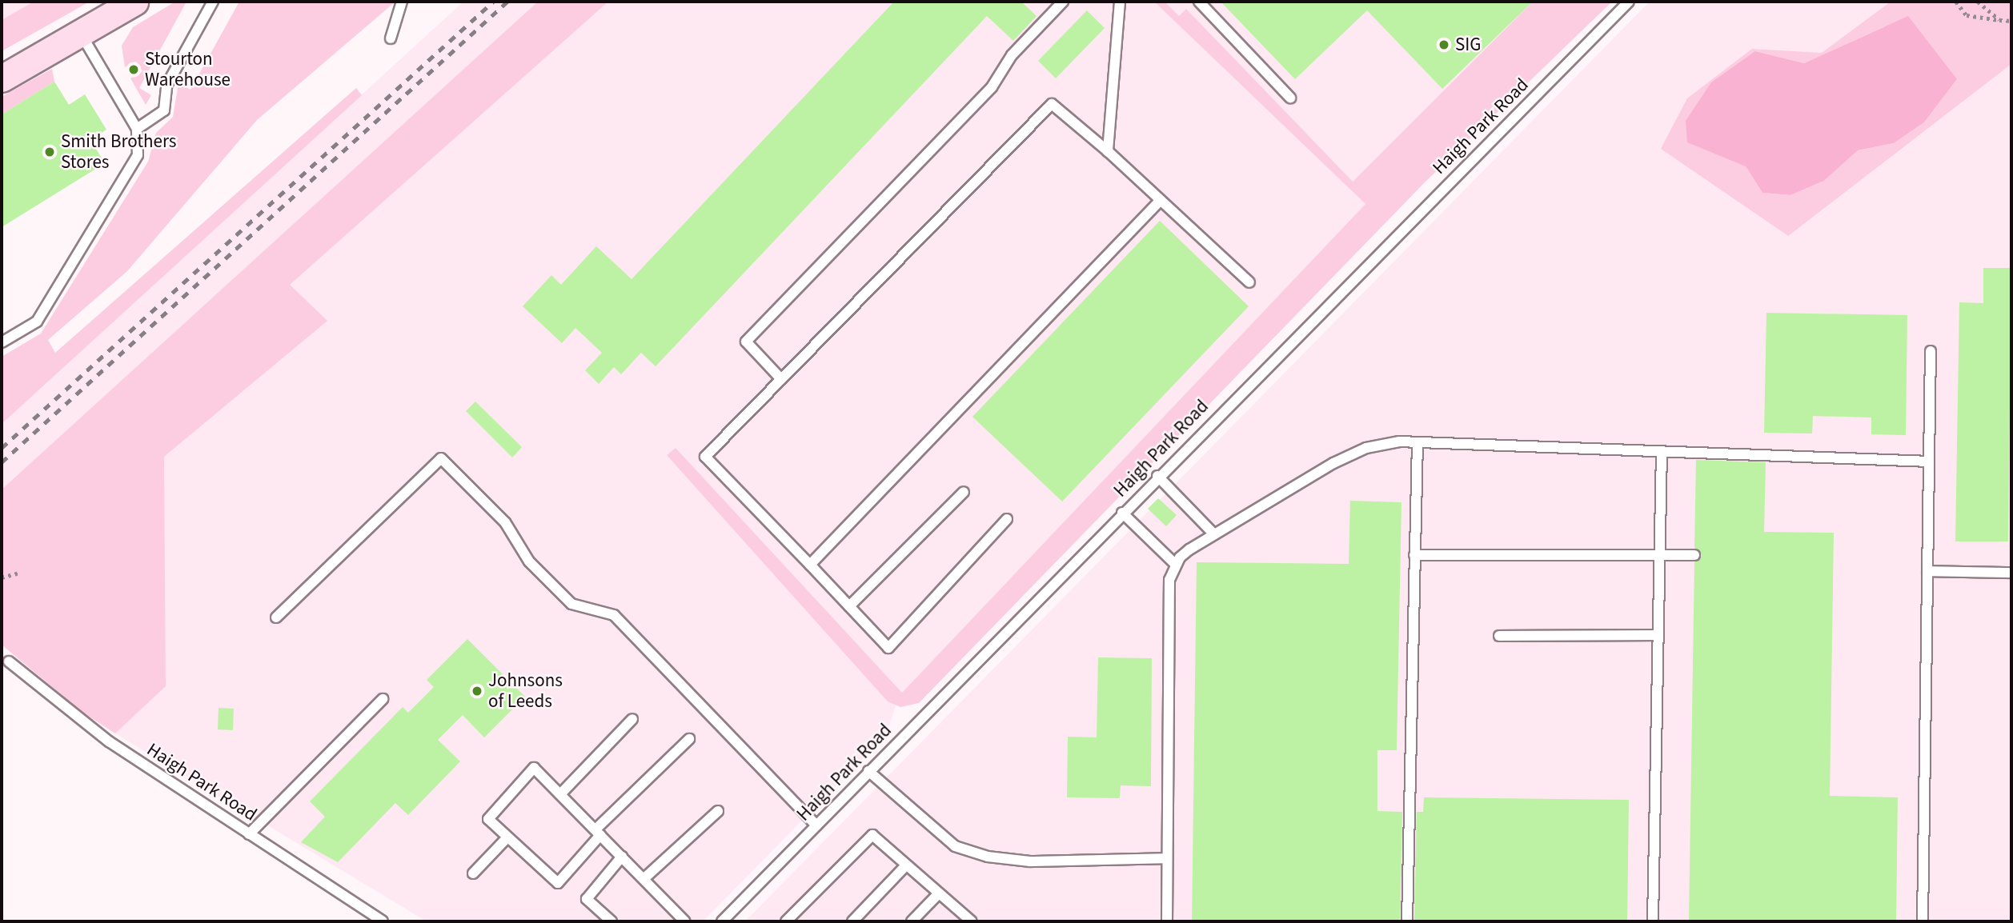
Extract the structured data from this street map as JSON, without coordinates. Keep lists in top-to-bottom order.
{
  "streets": {
    "lane": ["Haigh Park Road"]
  },
  "places": [
    "SIG",
    "Stourton Warehouse",
    "Smith Brothers Stores",
    "Johnsons of Leeds"
  ]
}
